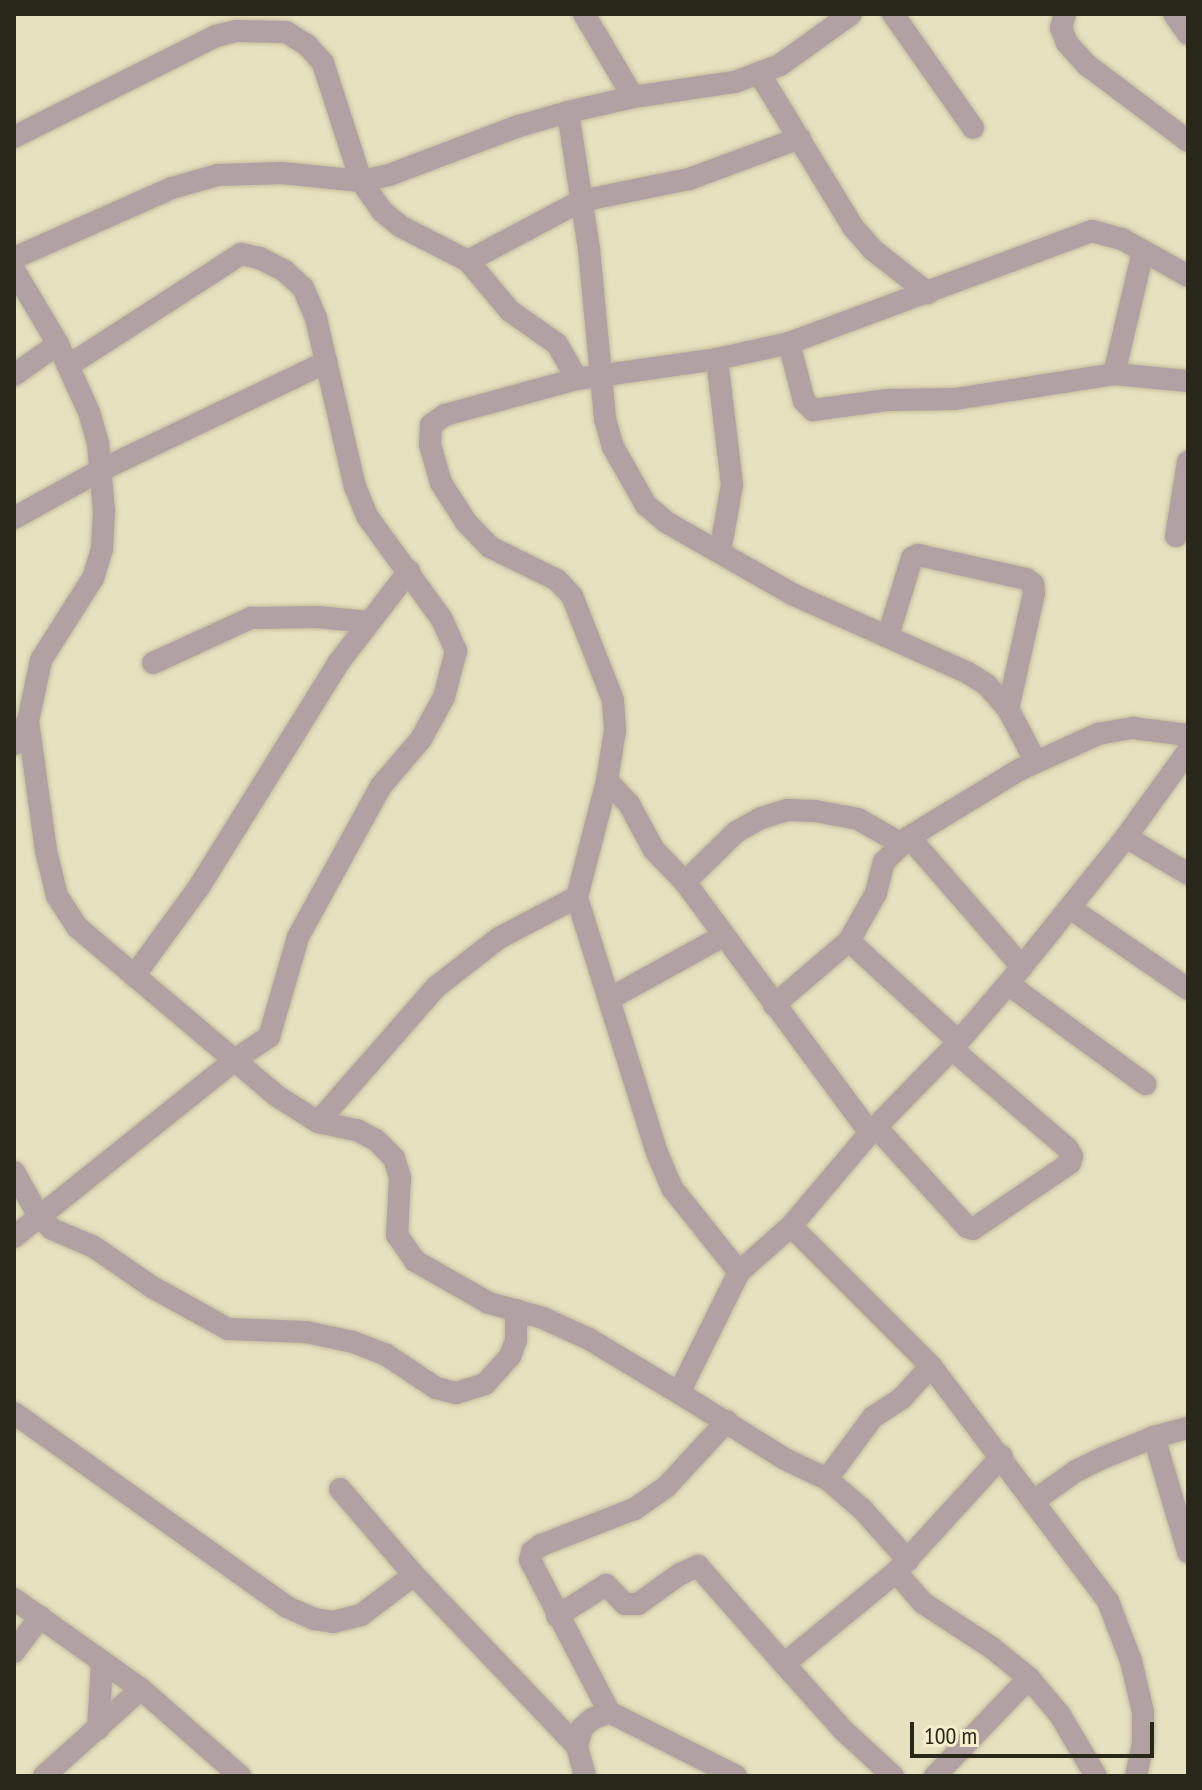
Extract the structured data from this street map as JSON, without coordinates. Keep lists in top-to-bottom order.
{
  "scale_bar": "100 m"
}
